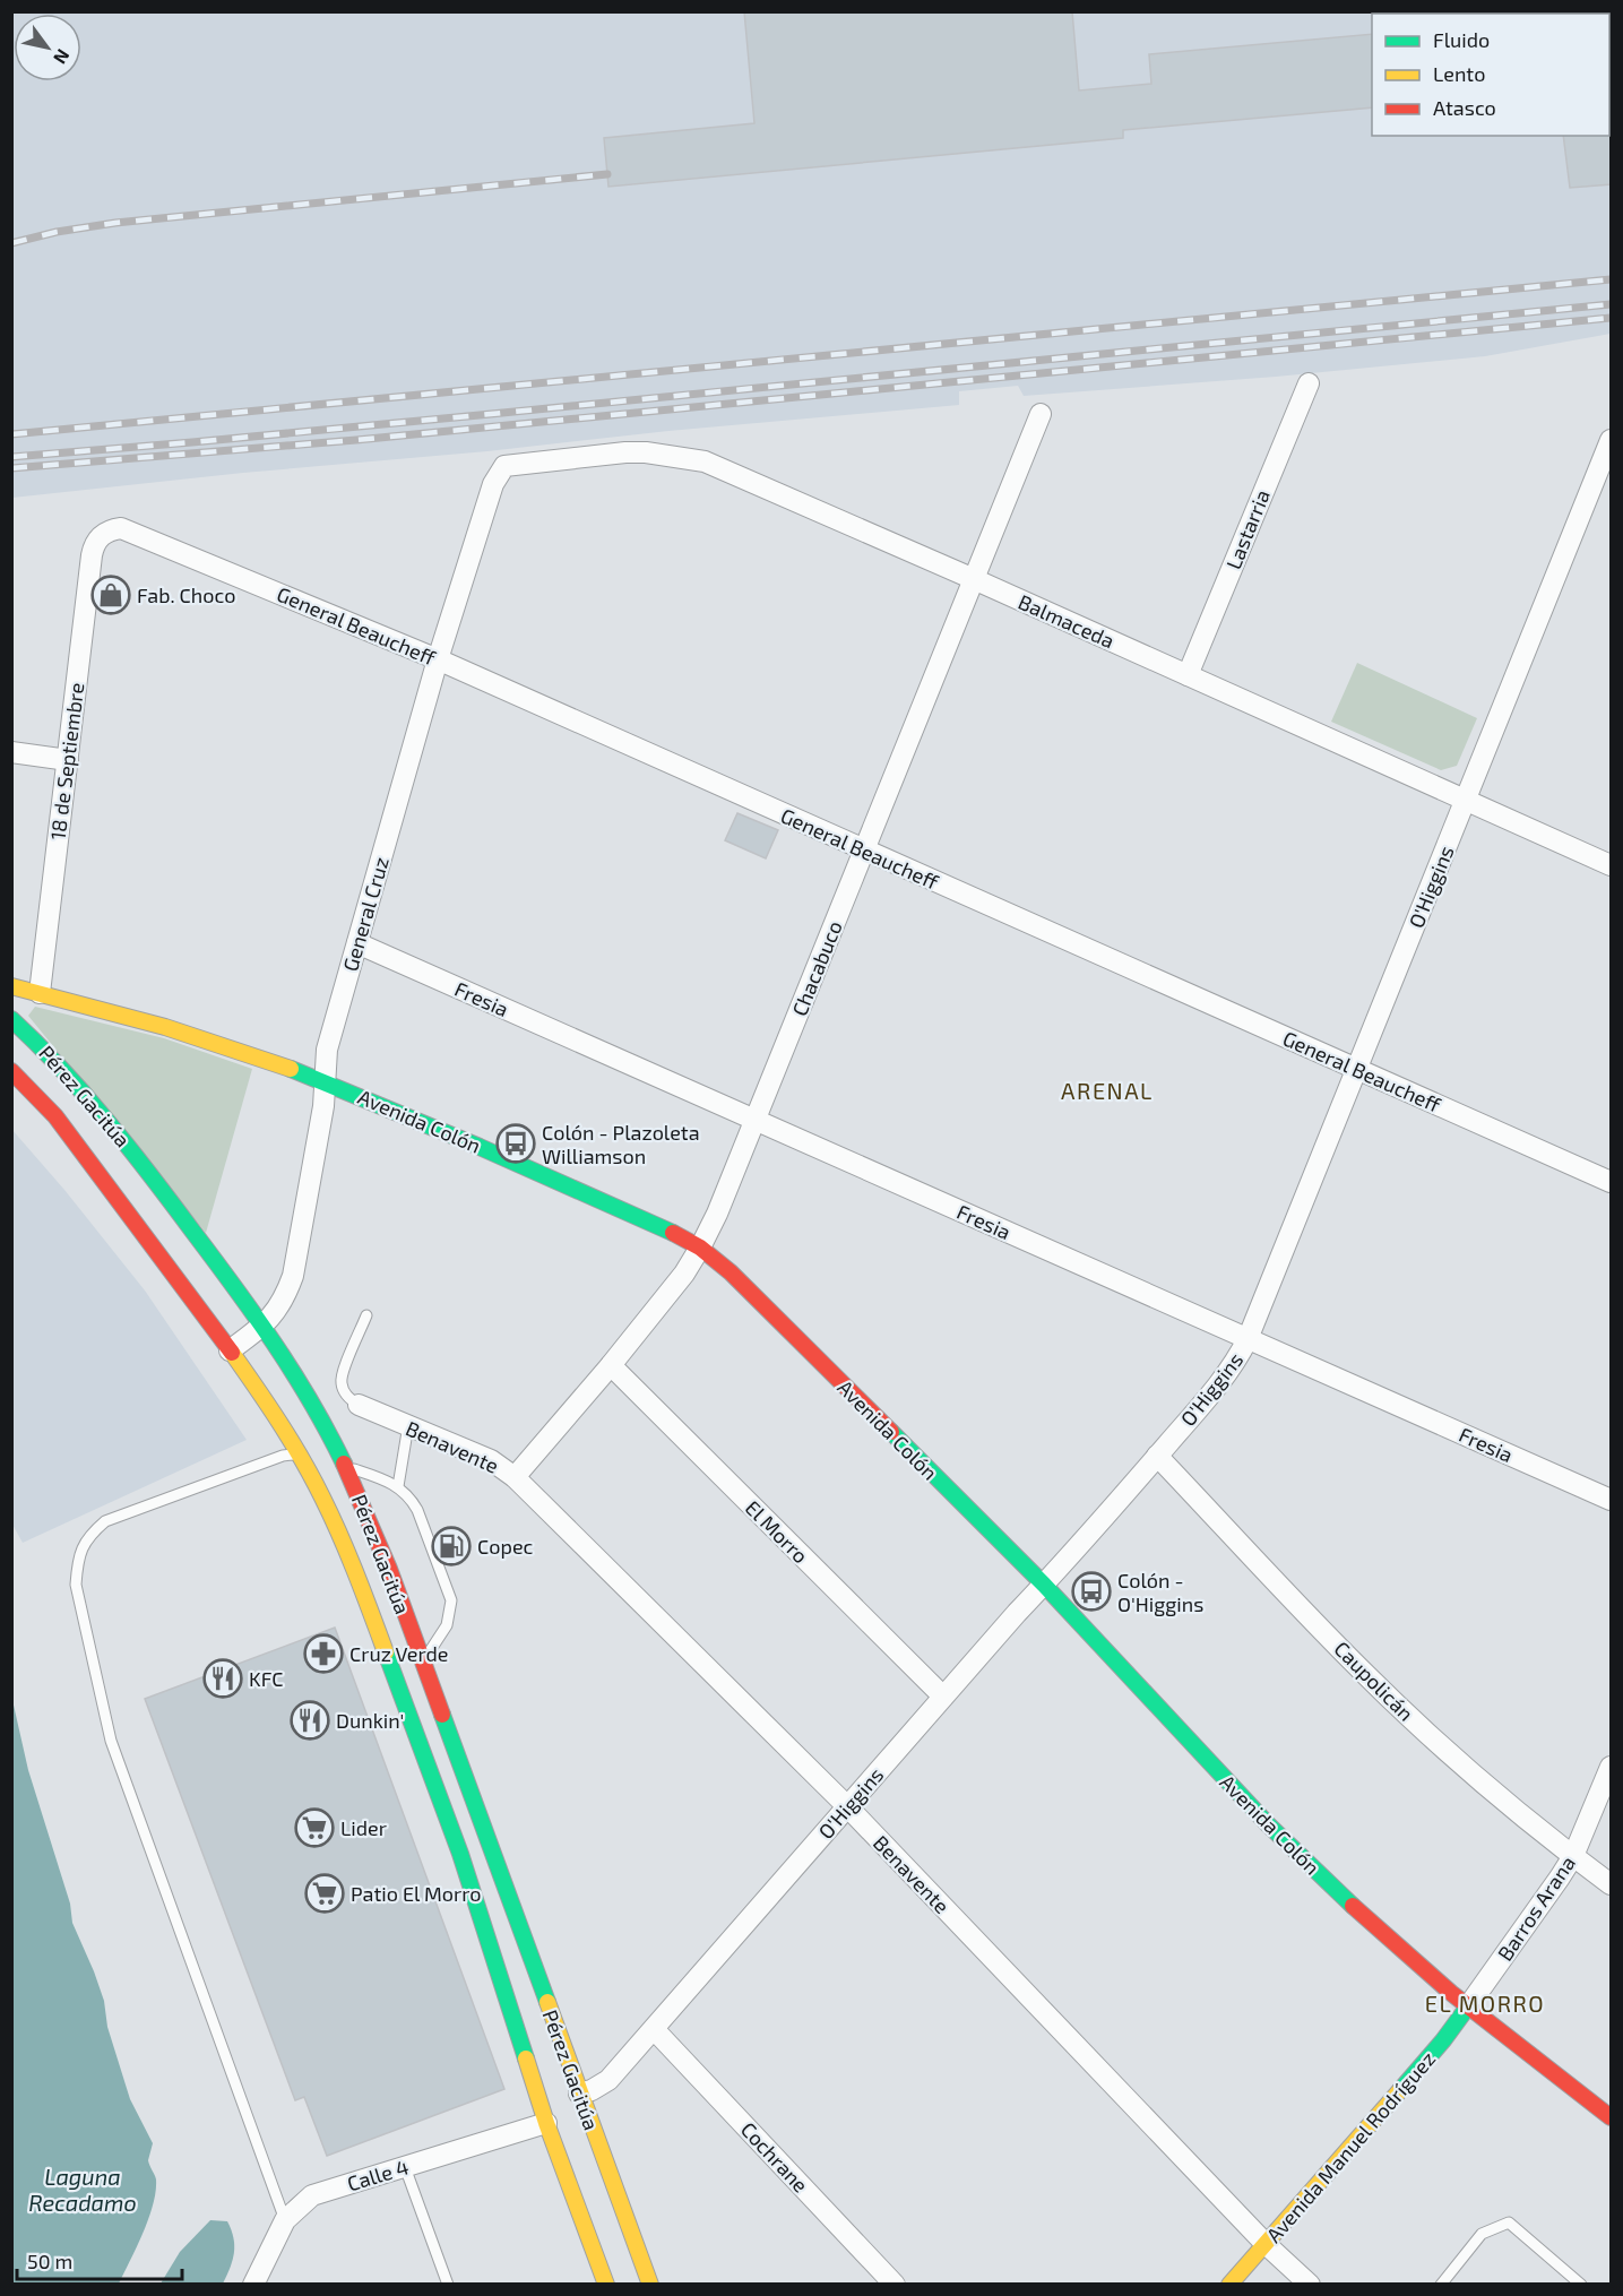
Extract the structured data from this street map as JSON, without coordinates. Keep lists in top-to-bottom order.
{
  "streets": {
    "main road": ["Pérez Gacitúa", "Avenida Colón", "Avenida Manuel Rodríguez"],
    "street": [
      "Lastarria",
      "Balmaceda",
      "General Beaucheff",
      "18 de Septiembre",
      "O'Higgins",
      "General Cruz",
      "Chacabuco",
      "Fresia",
      "Benavente",
      "El Morro",
      "Caupolicán",
      "Barros Arana",
      "Cochrane",
      "Calle 4"
    ]
  },
  "crossings": [
    ["Lastarria", "Balmaceda"],
    ["Balmaceda", "O'Higgins"],
    ["Balmaceda", "General Cruz"],
    ["Balmaceda", "Chacabuco"],
    ["General Beaucheff", "18 de Septiembre"],
    ["General Beaucheff", "O'Higgins"],
    ["General Beaucheff", "General Cruz"],
    ["General Beaucheff", "Chacabuco"],
    ["18 de Septiembre", "Avenida Colón"],
    ["O'Higgins", "Fresia"],
    ["O'Higgins", "Pérez Gacitúa"],
    ["O'Higgins", "Avenida Colón"],
    ["O'Higgins", "Benavente"],
    ["O'Higgins", "El Morro"],
    ["O'Higgins", "Caupolicán"],
    ["O'Higgins", "Cochrane"],
    ["General Cruz", "Fresia"],
    ["General Cruz", "Pérez Gacitúa"],
    ["General Cruz", "Avenida Colón"],
    ["Chacabuco", "Fresia"],
    ["Chacabuco", "Avenida Colón"],
    ["Chacabuco", "Benavente"],
    ["Chacabuco", "El Morro"],
    ["Pérez Gacitúa", "Calle 4"],
    ["Avenida Colón", "Barros Arana"],
    ["Avenida Colón", "Avenida Manuel Rodríguez"],
    ["Benavente", "Avenida Manuel Rodríguez"],
    ["Caupolicán", "Barros Arana"],
    ["Barros Arana", "Avenida Manuel Rodríguez"]
  ],
  "districts": ["ARENAL", "EL MORRO"],
  "water": ["Laguna Recadamo"],
  "places": {
    "shop": ["Fab. Choco"],
    "bus stop": ["Colón - Plazoleta Williamson", "Colón - O'Higgins"],
    "fuel station": ["Copec"],
    "pharmacy": ["Cruz Verde"],
    "restaurant": ["KFC", "Dunkin'"],
    "supermarket": ["Lider", "Patio El Morro"]
  },
  "legend": ["Fluido", "Lento", "Atasco"],
  "scale_bar": "50 m",
  "north": "bottom right"
}
